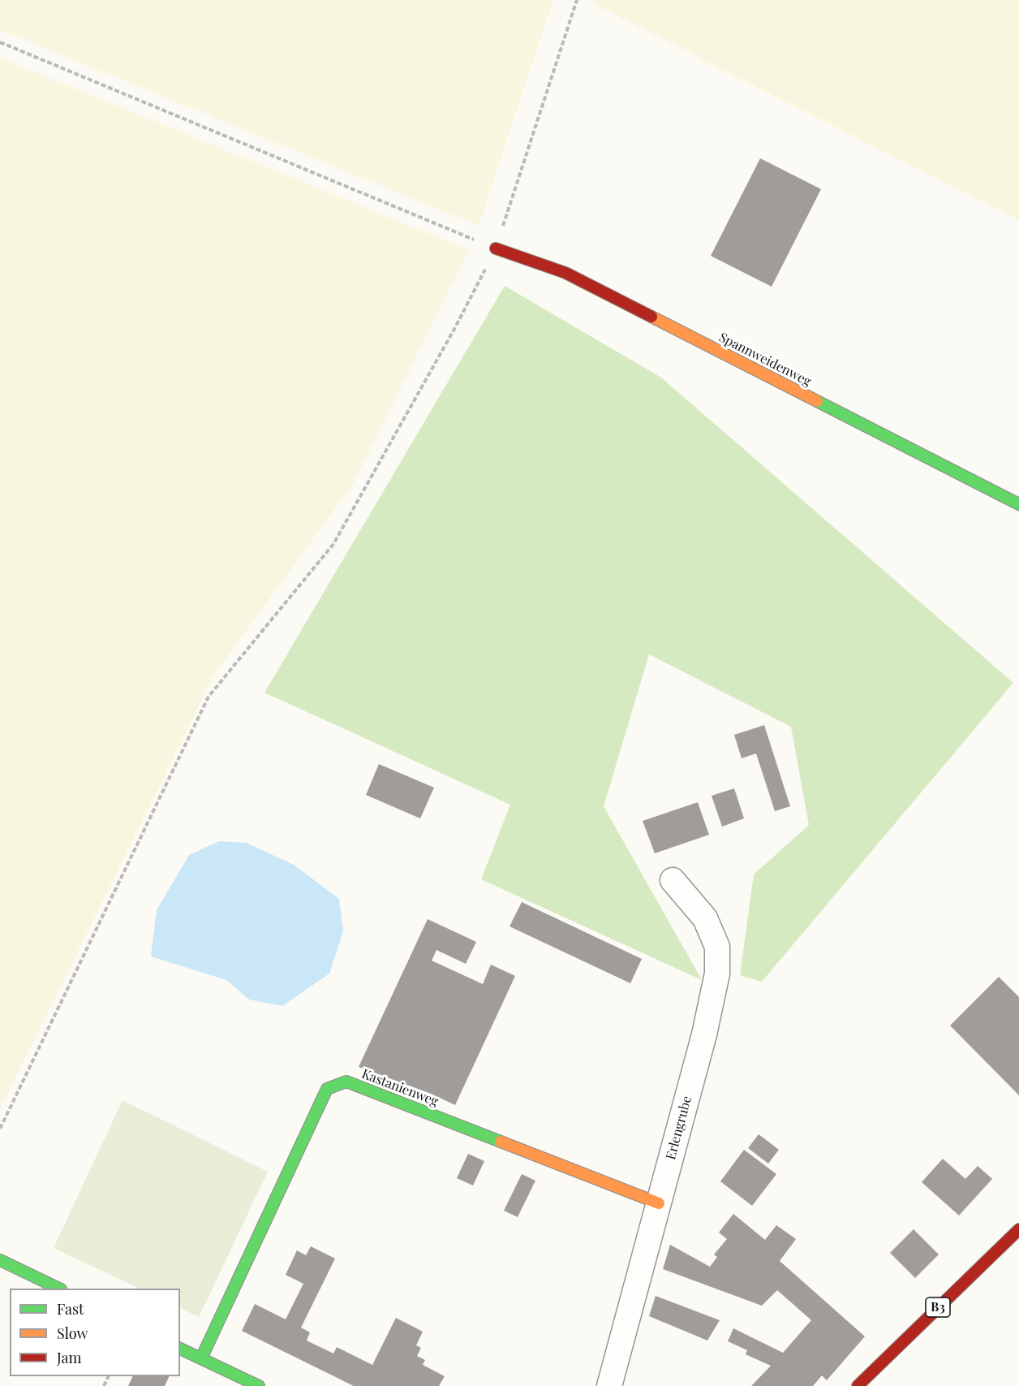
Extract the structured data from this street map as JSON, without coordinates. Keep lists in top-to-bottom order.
{
  "streets": {
    "street": [
      "Spannweidenweg",
      "Kastanienweg",
      "Erlengrube",
      "B3"
    ]
  },
  "crossings": [
    ["Kastanienweg", "Erlengrube"]
  ],
  "legend": ["Fast", "Slow", "Jam"]
}
